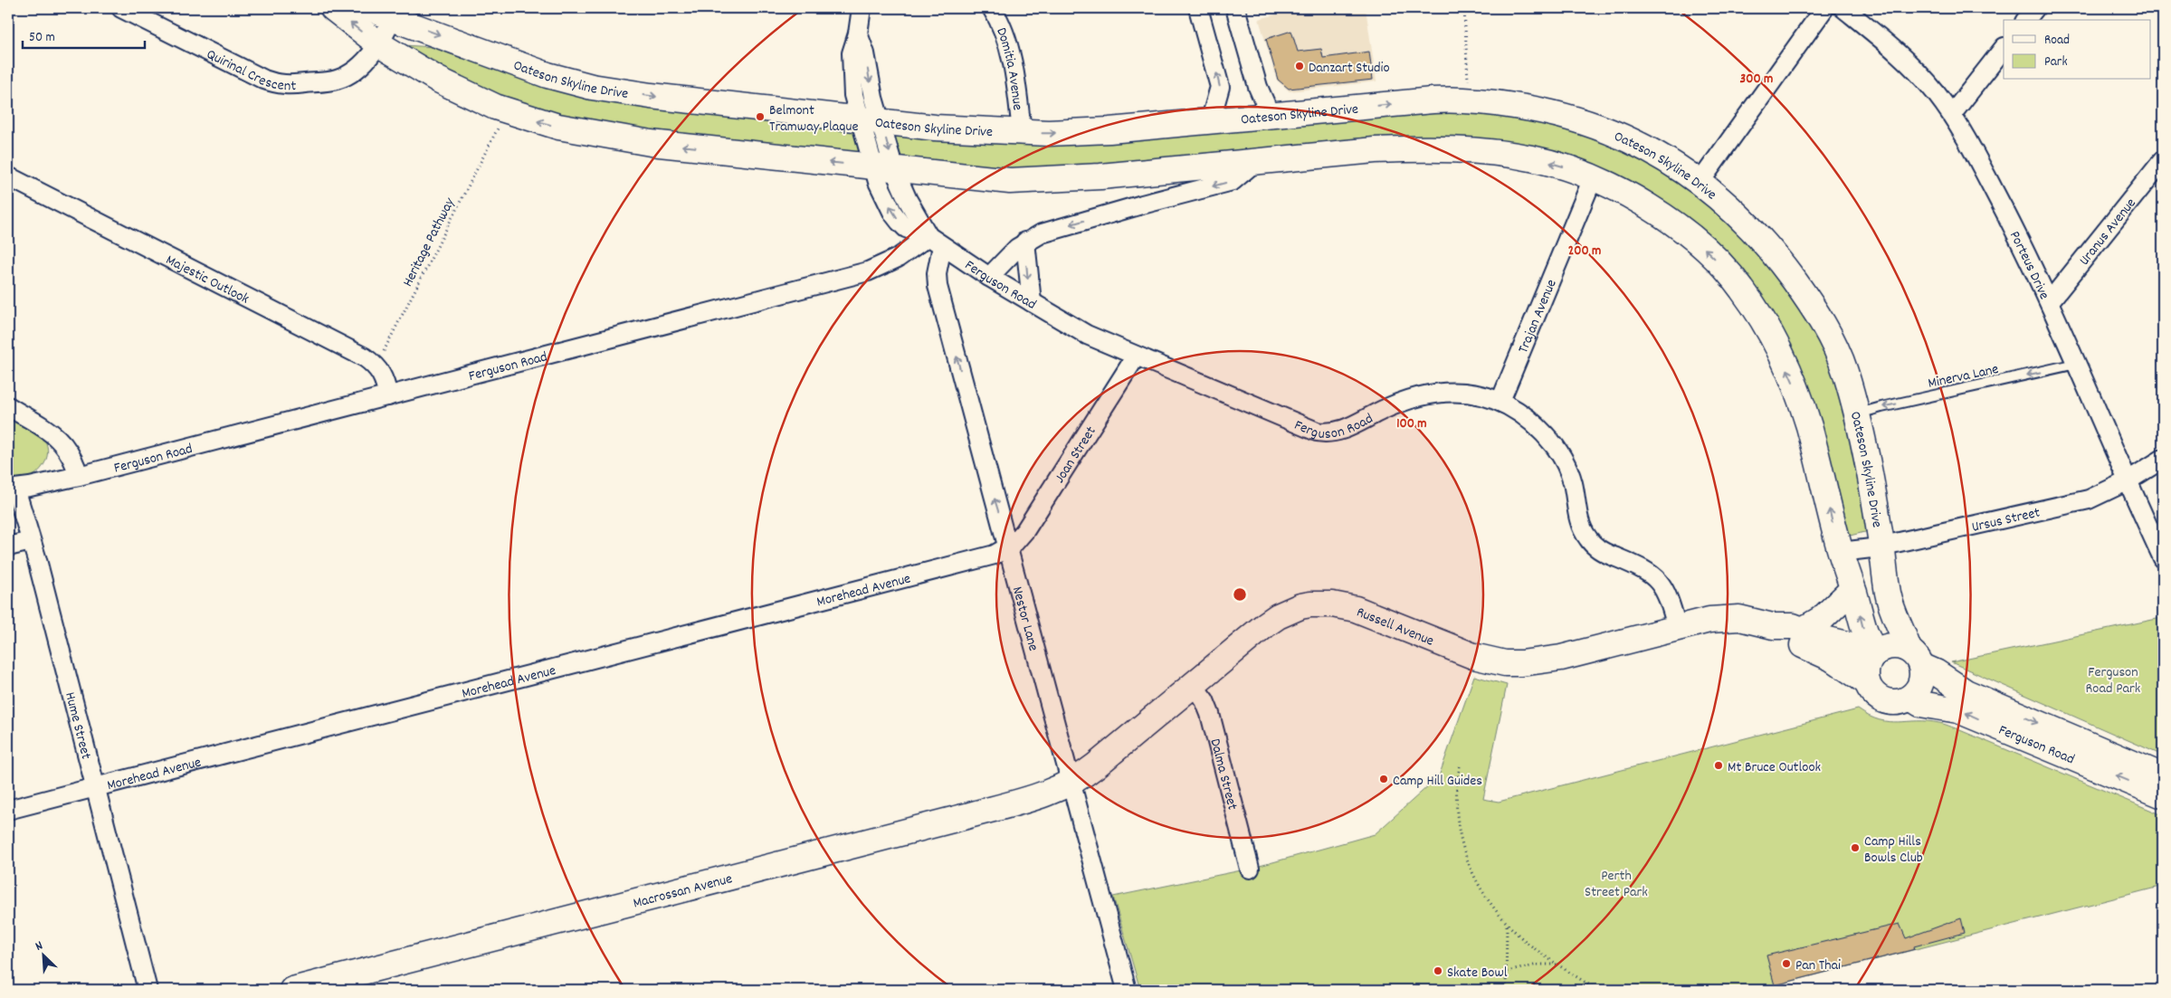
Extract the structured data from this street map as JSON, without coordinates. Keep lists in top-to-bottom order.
{
  "streets": {
    "main road": [
      "Oateson Skyline Drive",
      "Ferguson Road",
      "Russell Avenue",
      "Macrossan Avenue"
    ],
    "street": [
      "Quirinal Crescent",
      "Domitia Avenue",
      "Uranus Avenue",
      "Porteus Drive",
      "Majestic Outlook",
      "Trajan Avenue",
      "Joan Street",
      "Ursus Street",
      "Morehead Avenue",
      "Nestor Lane",
      "Hume Street",
      "Dalma Street"
    ],
    "lane": ["Minerva Lane"],
    "path": ["Heritage Pathway"]
  },
  "crossings": [
    ["Quirinal Crescent", "Oateson Skyline Drive"],
    ["Domitia Avenue", "Oateson Skyline Drive"],
    ["Oateson Skyline Drive", "Ferguson Road"],
    ["Oateson Skyline Drive", "Minerva Lane"],
    ["Oateson Skyline Drive", "Ursus Street"],
    ["Uranus Avenue", "Porteus Drive"],
    ["Heritage Pathway", "Majestic Outlook"],
    ["Porteus Drive", "Minerva Lane"],
    ["Porteus Drive", "Ursus Street"],
    ["Ferguson Road", "Trajan Avenue"],
    ["Ferguson Road", "Joan Street"],
    ["Ferguson Road", "Nestor Lane"],
    ["Ferguson Road", "Russell Avenue"],
    ["Ferguson Road", "Hume Street"],
    ["Joan Street", "Morehead Avenue"],
    ["Joan Street", "Nestor Lane"],
    ["Morehead Avenue", "Nestor Lane"],
    ["Morehead Avenue", "Hume Street"],
    ["Nestor Lane", "Russell Avenue"],
    ["Nestor Lane", "Macrossan Avenue"],
    ["Russell Avenue", "Dalma Street"],
    ["Russell Avenue", "Macrossan Avenue"]
  ],
  "one_way": ["Minerva Lane", "Nestor Lane"],
  "parks": ["Ferguson Road Park", "Perth Street Park"],
  "places": [
    "Danzart Studio",
    "Belmont Tramway Plaque",
    "Mt Bruce Outlook",
    "Camp Hill Guides",
    "Camp Hills Bowls Club",
    "Pan Thai",
    "Skate Bowl"
  ],
  "legend": ["Road", "Park"],
  "scale_bar": "50 m",
  "north": "top left",
  "rings": ["300 m", "200 m", "100 m"]
}
